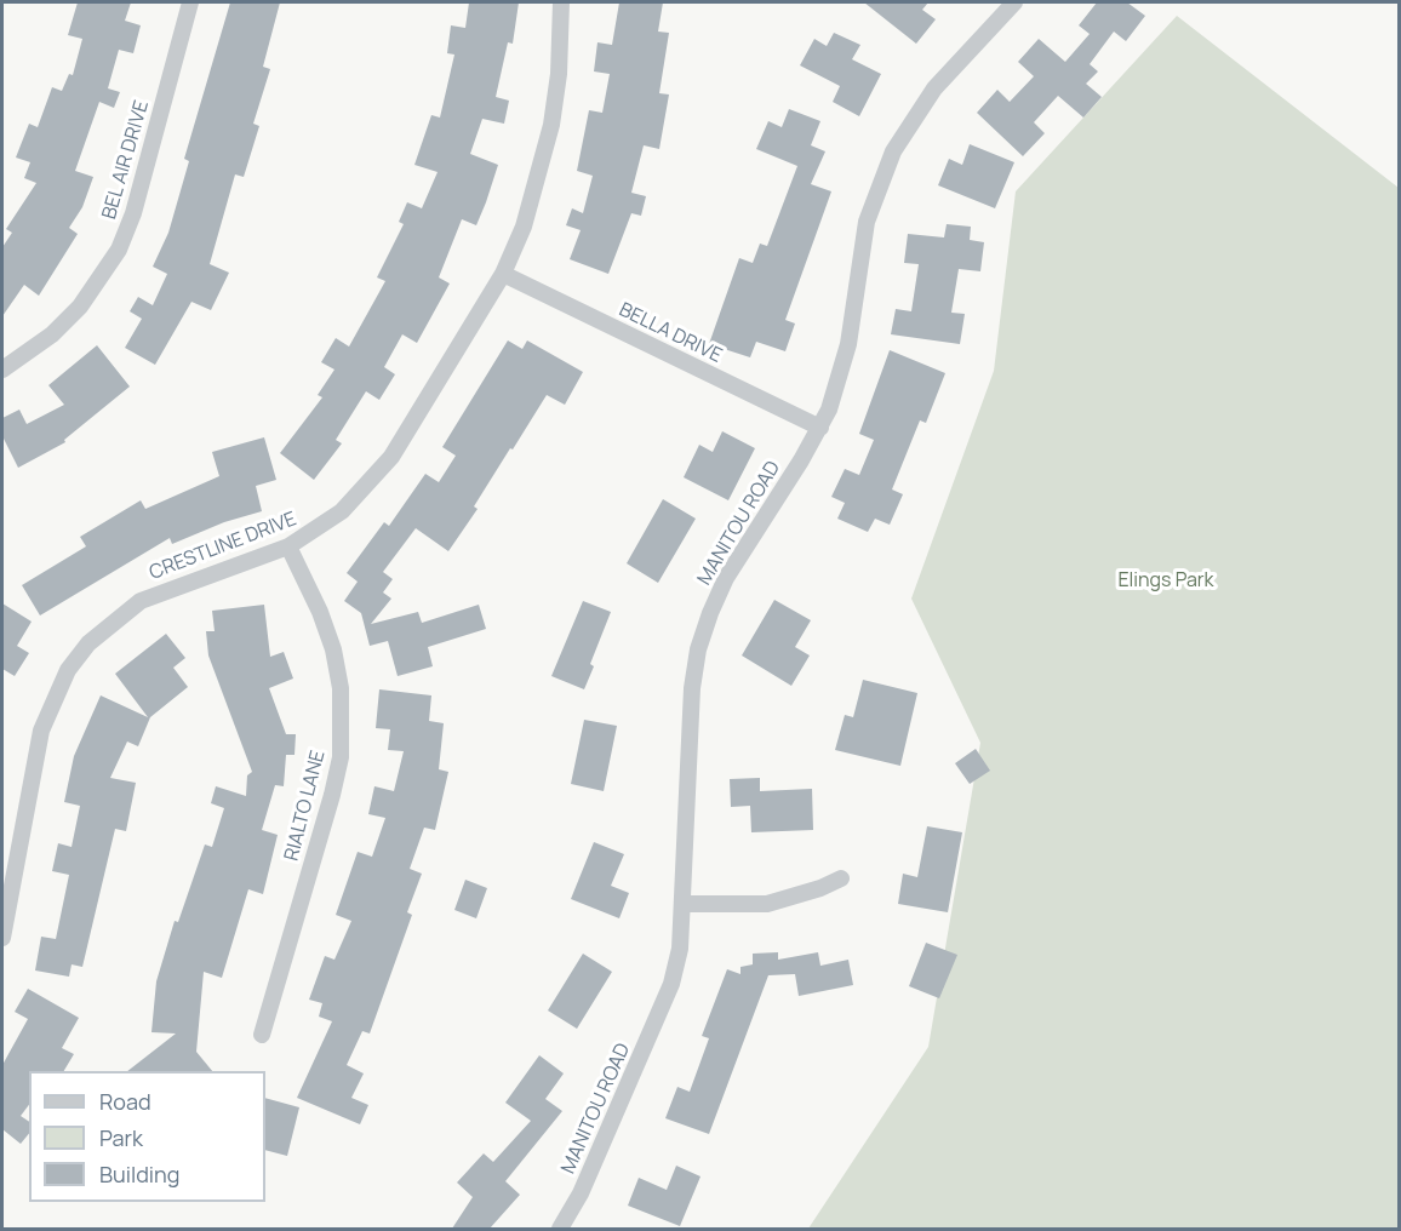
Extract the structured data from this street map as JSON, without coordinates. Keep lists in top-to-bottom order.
{
  "streets": {
    "street": [
      "BEL AIR DRIVE",
      "BELLA DRIVE",
      "MANITOU ROAD",
      "CRESTLINE DRIVE",
      "RIALTO LANE"
    ]
  },
  "crossings": [
    ["BELLA DRIVE", "MANITOU ROAD"],
    ["BELLA DRIVE", "CRESTLINE DRIVE"],
    ["CRESTLINE DRIVE", "RIALTO LANE"]
  ],
  "parks": ["Elings Park"],
  "legend": ["Road", "Park", "Building"]
}
